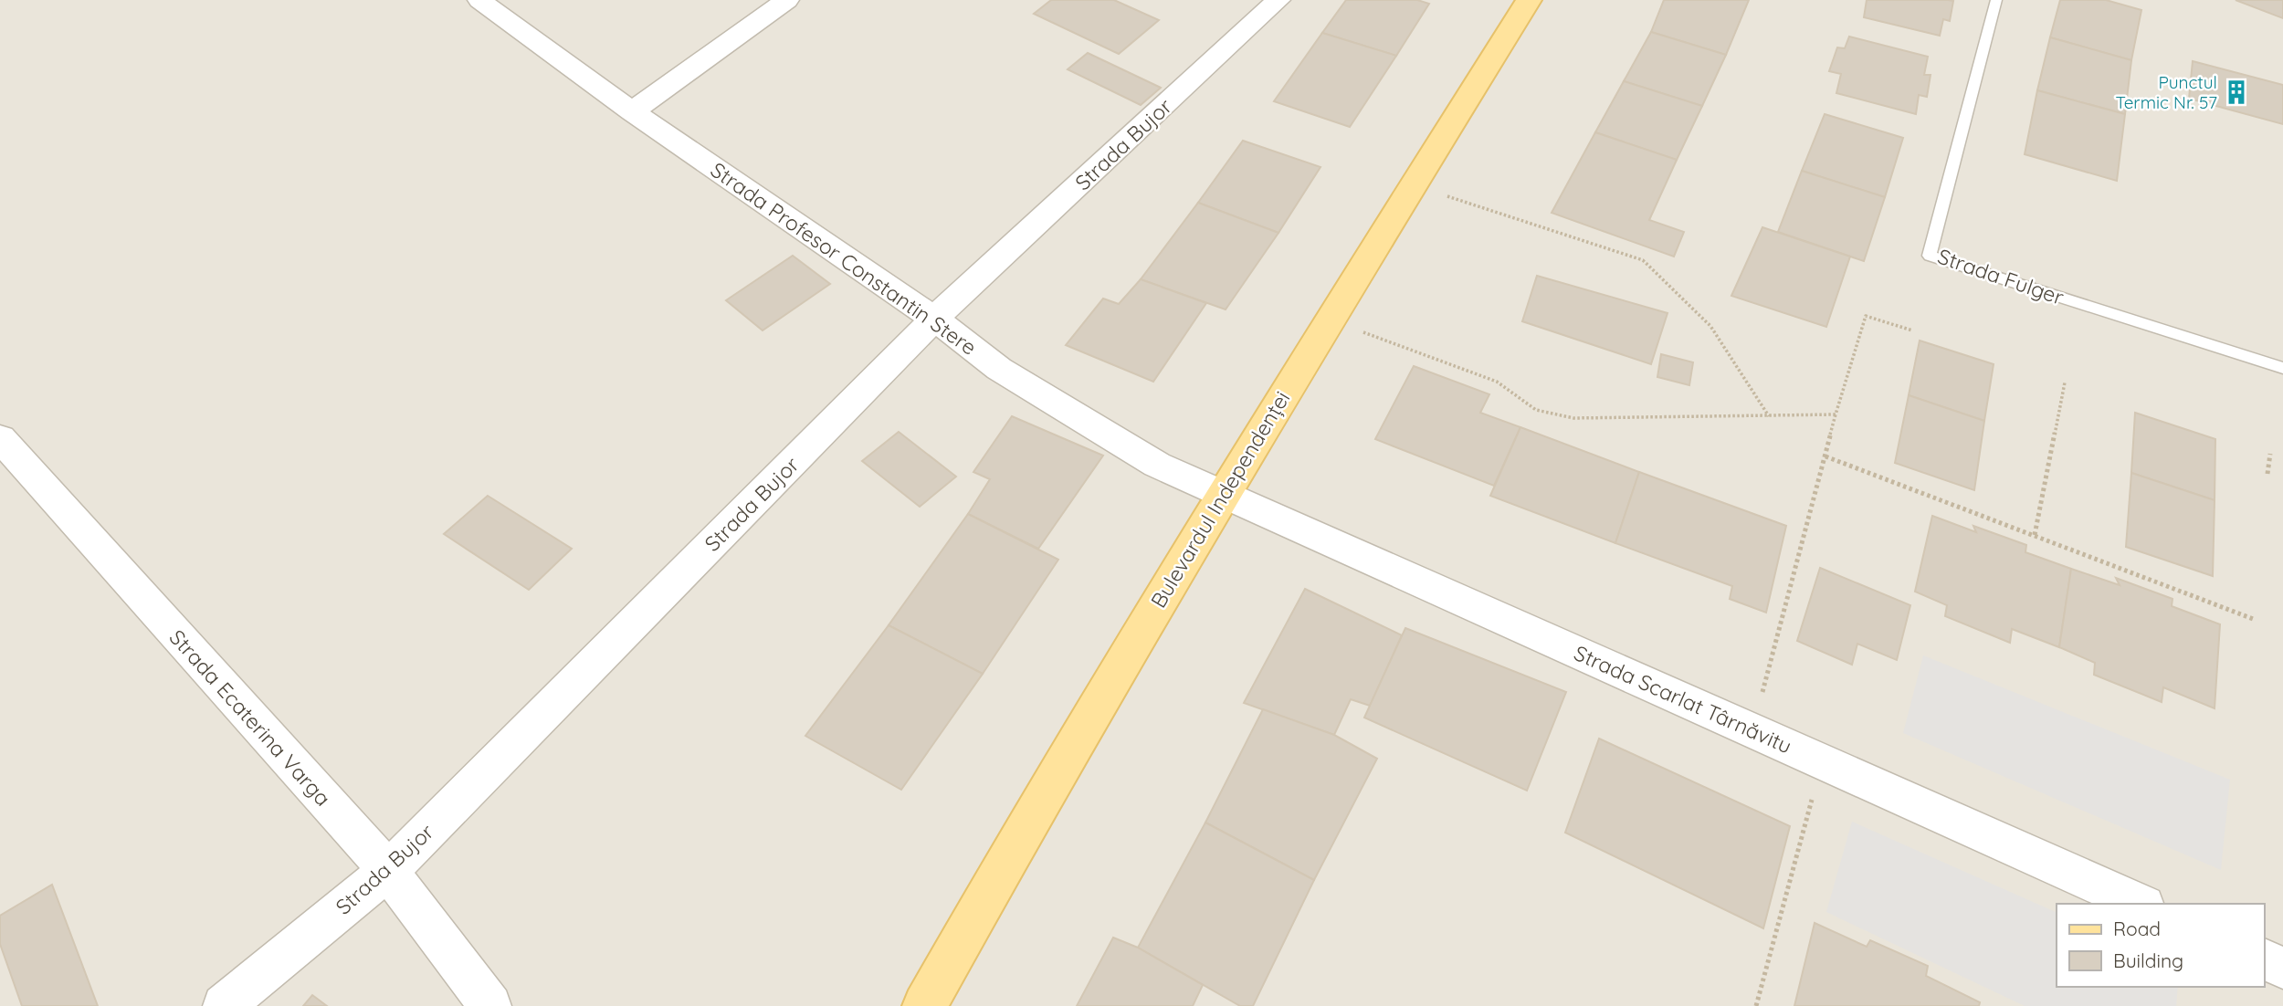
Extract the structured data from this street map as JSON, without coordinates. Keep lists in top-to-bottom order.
{
  "streets": {
    "main road": ["Bulevardul Independenței"],
    "street": [
      "Strada Bujor",
      "Strada Profesor Constantin Stere",
      "Strada Scarlat Târnăvitu",
      "Strada Ecaterina Varga"
    ],
    "lane": ["Strada Fulger"]
  },
  "crossings": [
    ["Strada Bujor", "Strada Profesor Constantin Stere"],
    ["Strada Bujor", "Strada Ecaterina Varga"],
    ["Strada Profesor Constantin Stere", "Bulevardul Independenței"],
    ["Strada Profesor Constantin Stere", "Strada Scarlat Târnăvitu"],
    ["Bulevardul Independenței", "Strada Scarlat Târnăvitu"]
  ],
  "places": {
    "building": ["Punctul Termic Nr. 57"]
  },
  "legend": ["Road", "Building"]
}
